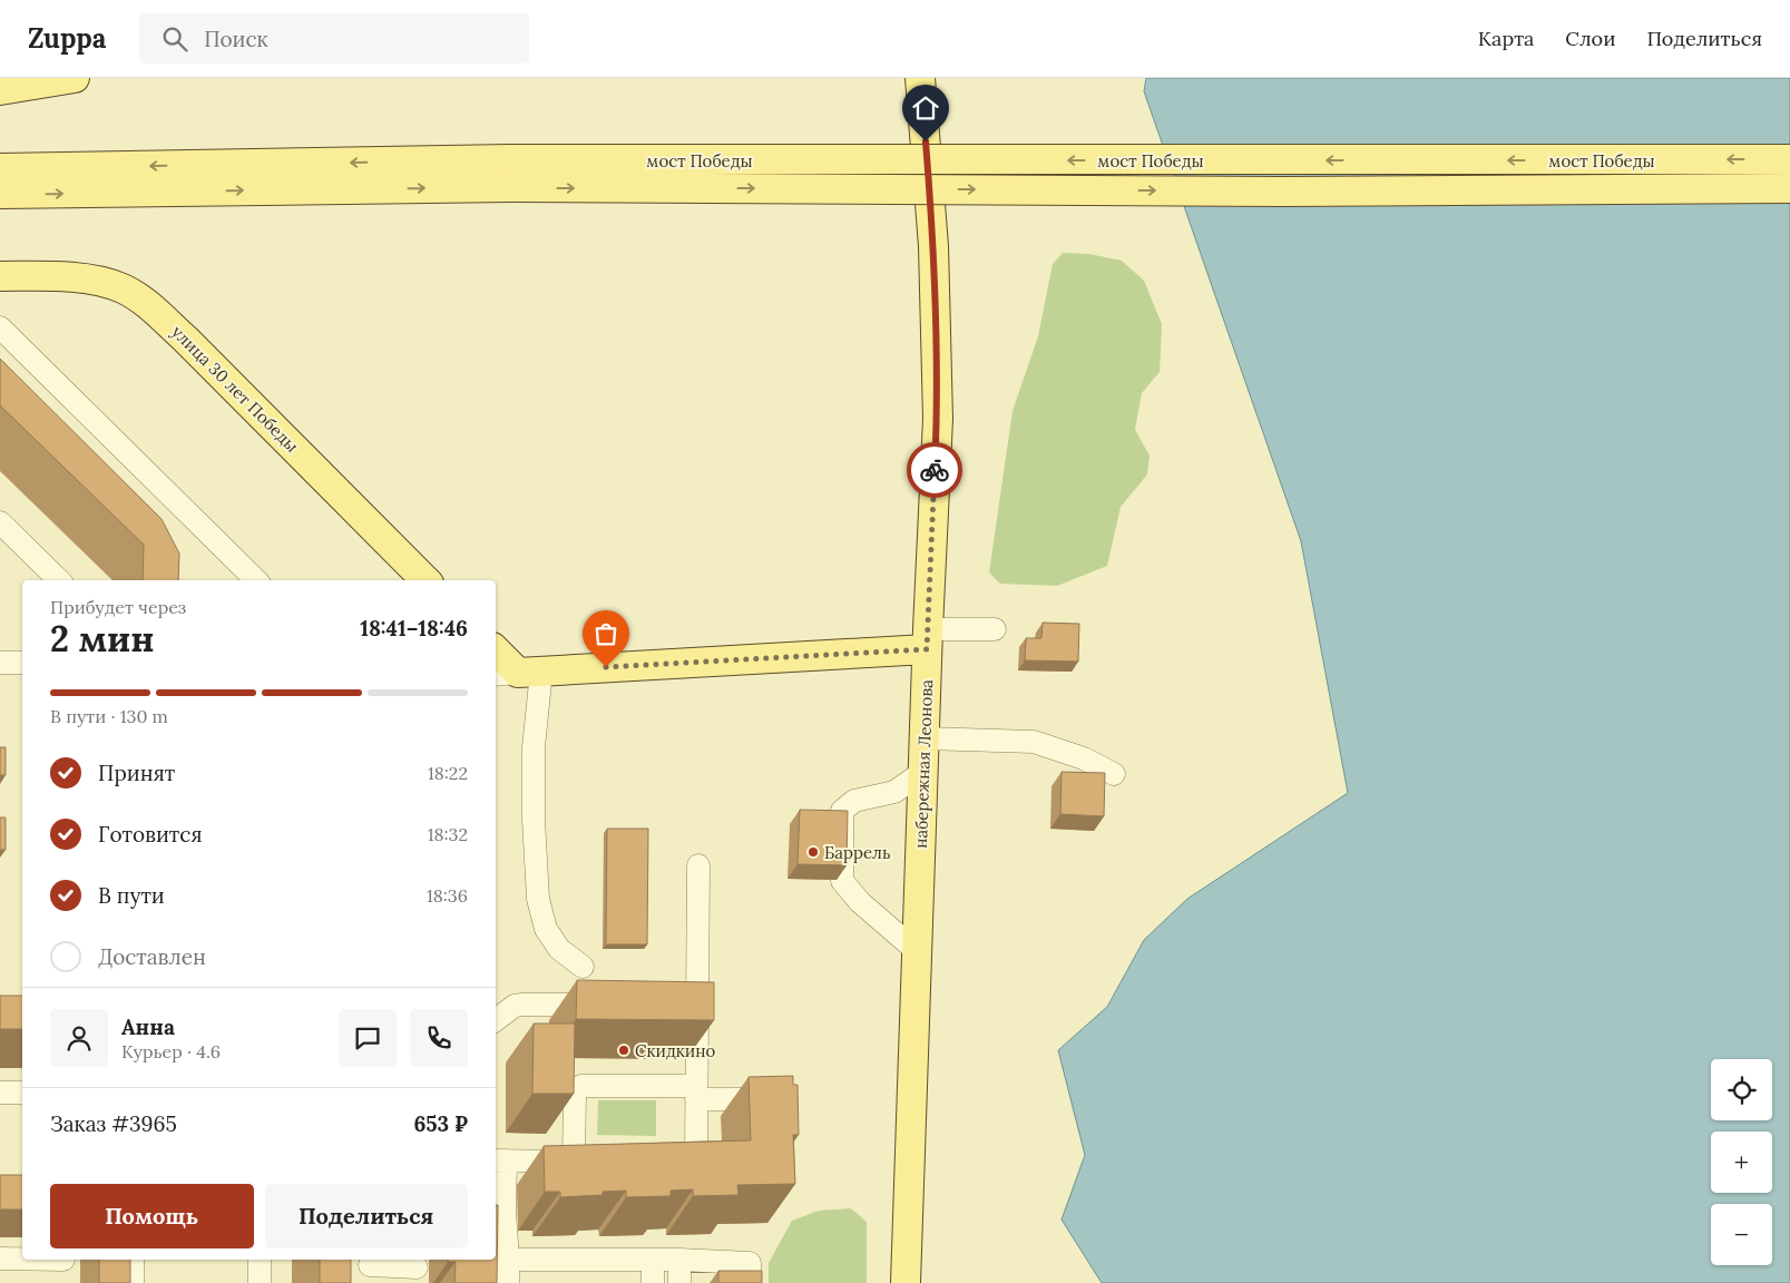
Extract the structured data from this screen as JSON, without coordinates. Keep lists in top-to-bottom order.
{
  "streets": {
    "main road": ["мост Победы", "улица 30 лет Победы", "набережная Леонова"]
  },
  "places": ["Баррель", "Скидкино"],
  "page": {
    "header": "Zuppa",
    "search": "Поиск",
    "nav": ["Карта", "Слои", "Поделиться"],
    "heading": ["2 мин", "Прибудет через", "18:41–18:46"],
    "panel": [
      "Анна",
      "Курьер · 4.6",
      "Заказ #3965",
      "653 ₽"
    ],
    "bar": "В пути · 130 m",
    "list": [
      ["Принят", "18:22"],
      ["Готовится", "18:32"],
      ["В пути", "18:36"],
      "Доставлен"
    ],
    "map_buttons": ["+", "−"],
    "buttons": ["Помощь", "Поделиться"]
  }
}
